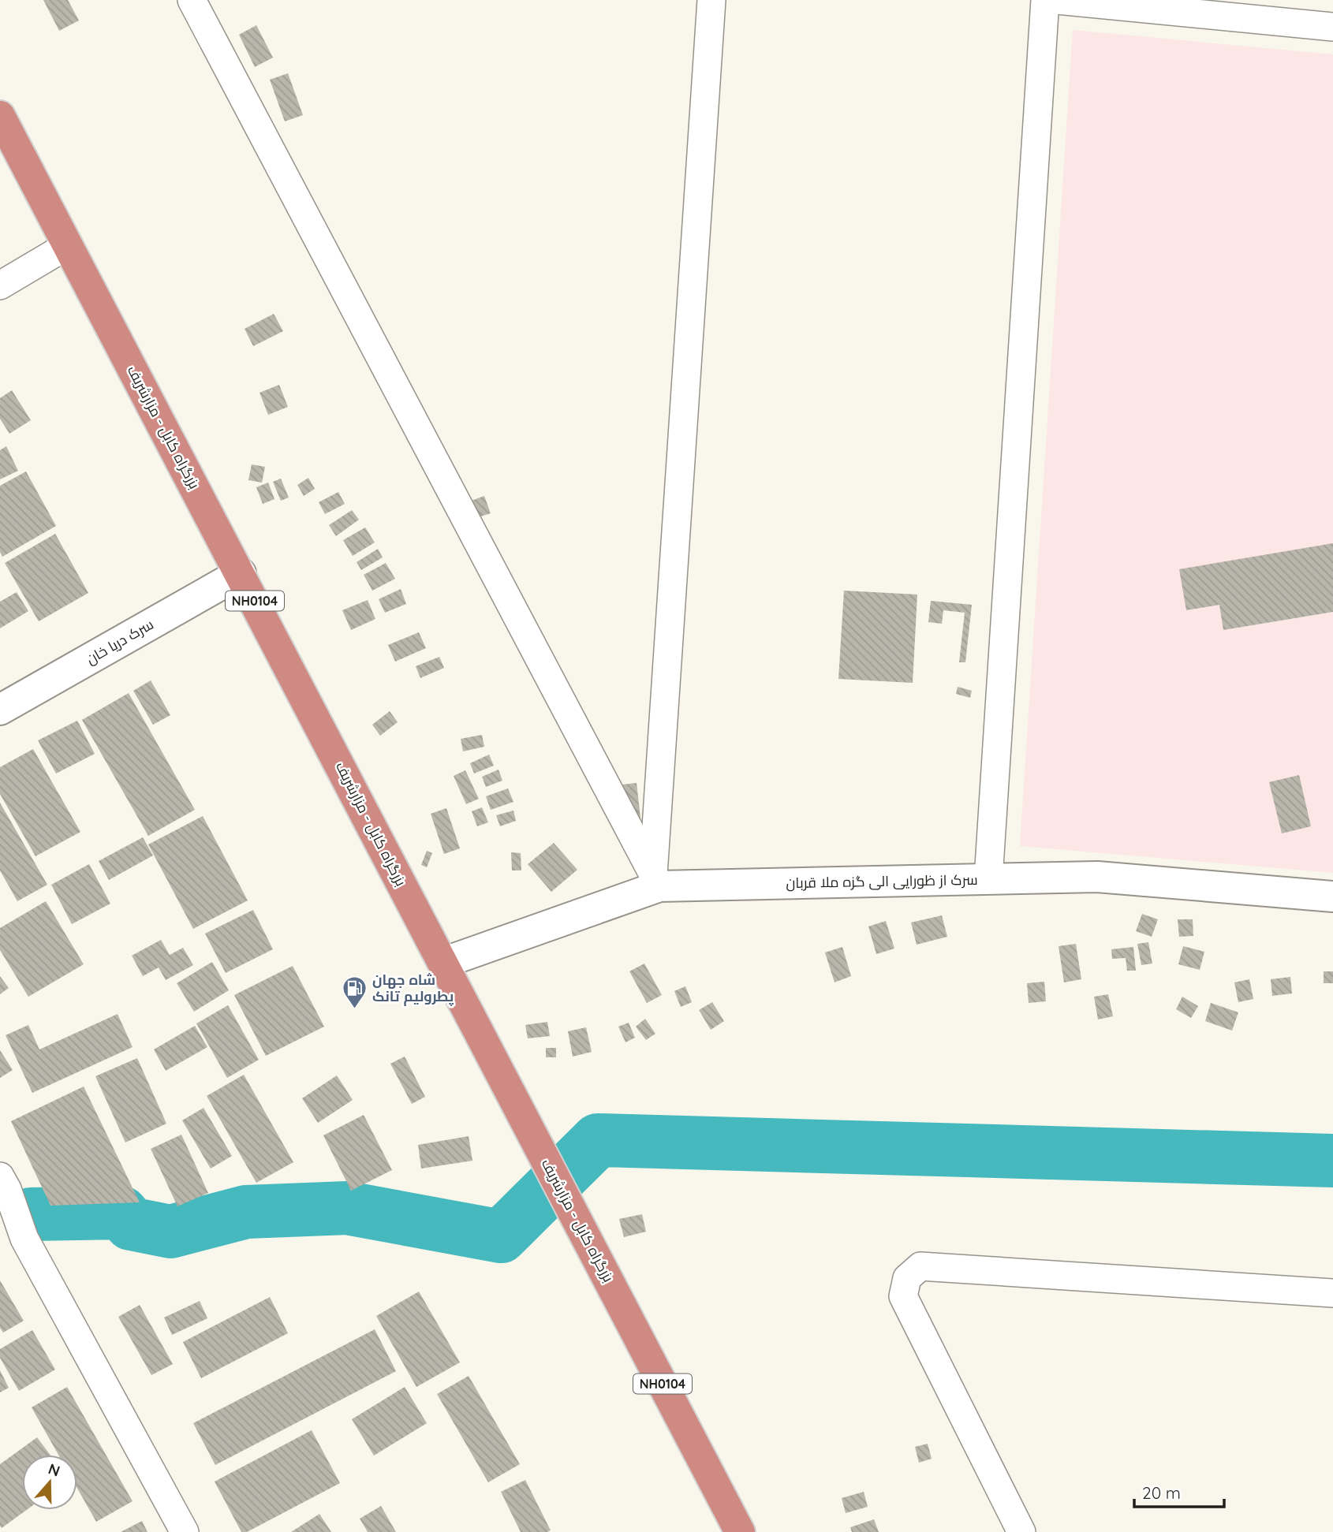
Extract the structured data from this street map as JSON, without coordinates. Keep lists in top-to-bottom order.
{
  "streets": {
    "highway": ["بزرگراه کابل - مزارشریف", "NH0104"],
    "street": ["سرک دریا خان", "سرک از ظورایی الی گزه ملا قربان"]
  },
  "crossings": [
    ["بزرگراه کابل - مزارشریف", "سرک دریا خان"],
    ["بزرگراه کابل - مزارشریف", "سرک از ظورایی الی گزه ملا قربان"]
  ],
  "places": {
    "fuel station": ["شاه جهان پطرولیم تانک"]
  },
  "scale_bar": "20 m",
  "north": "top"
}
